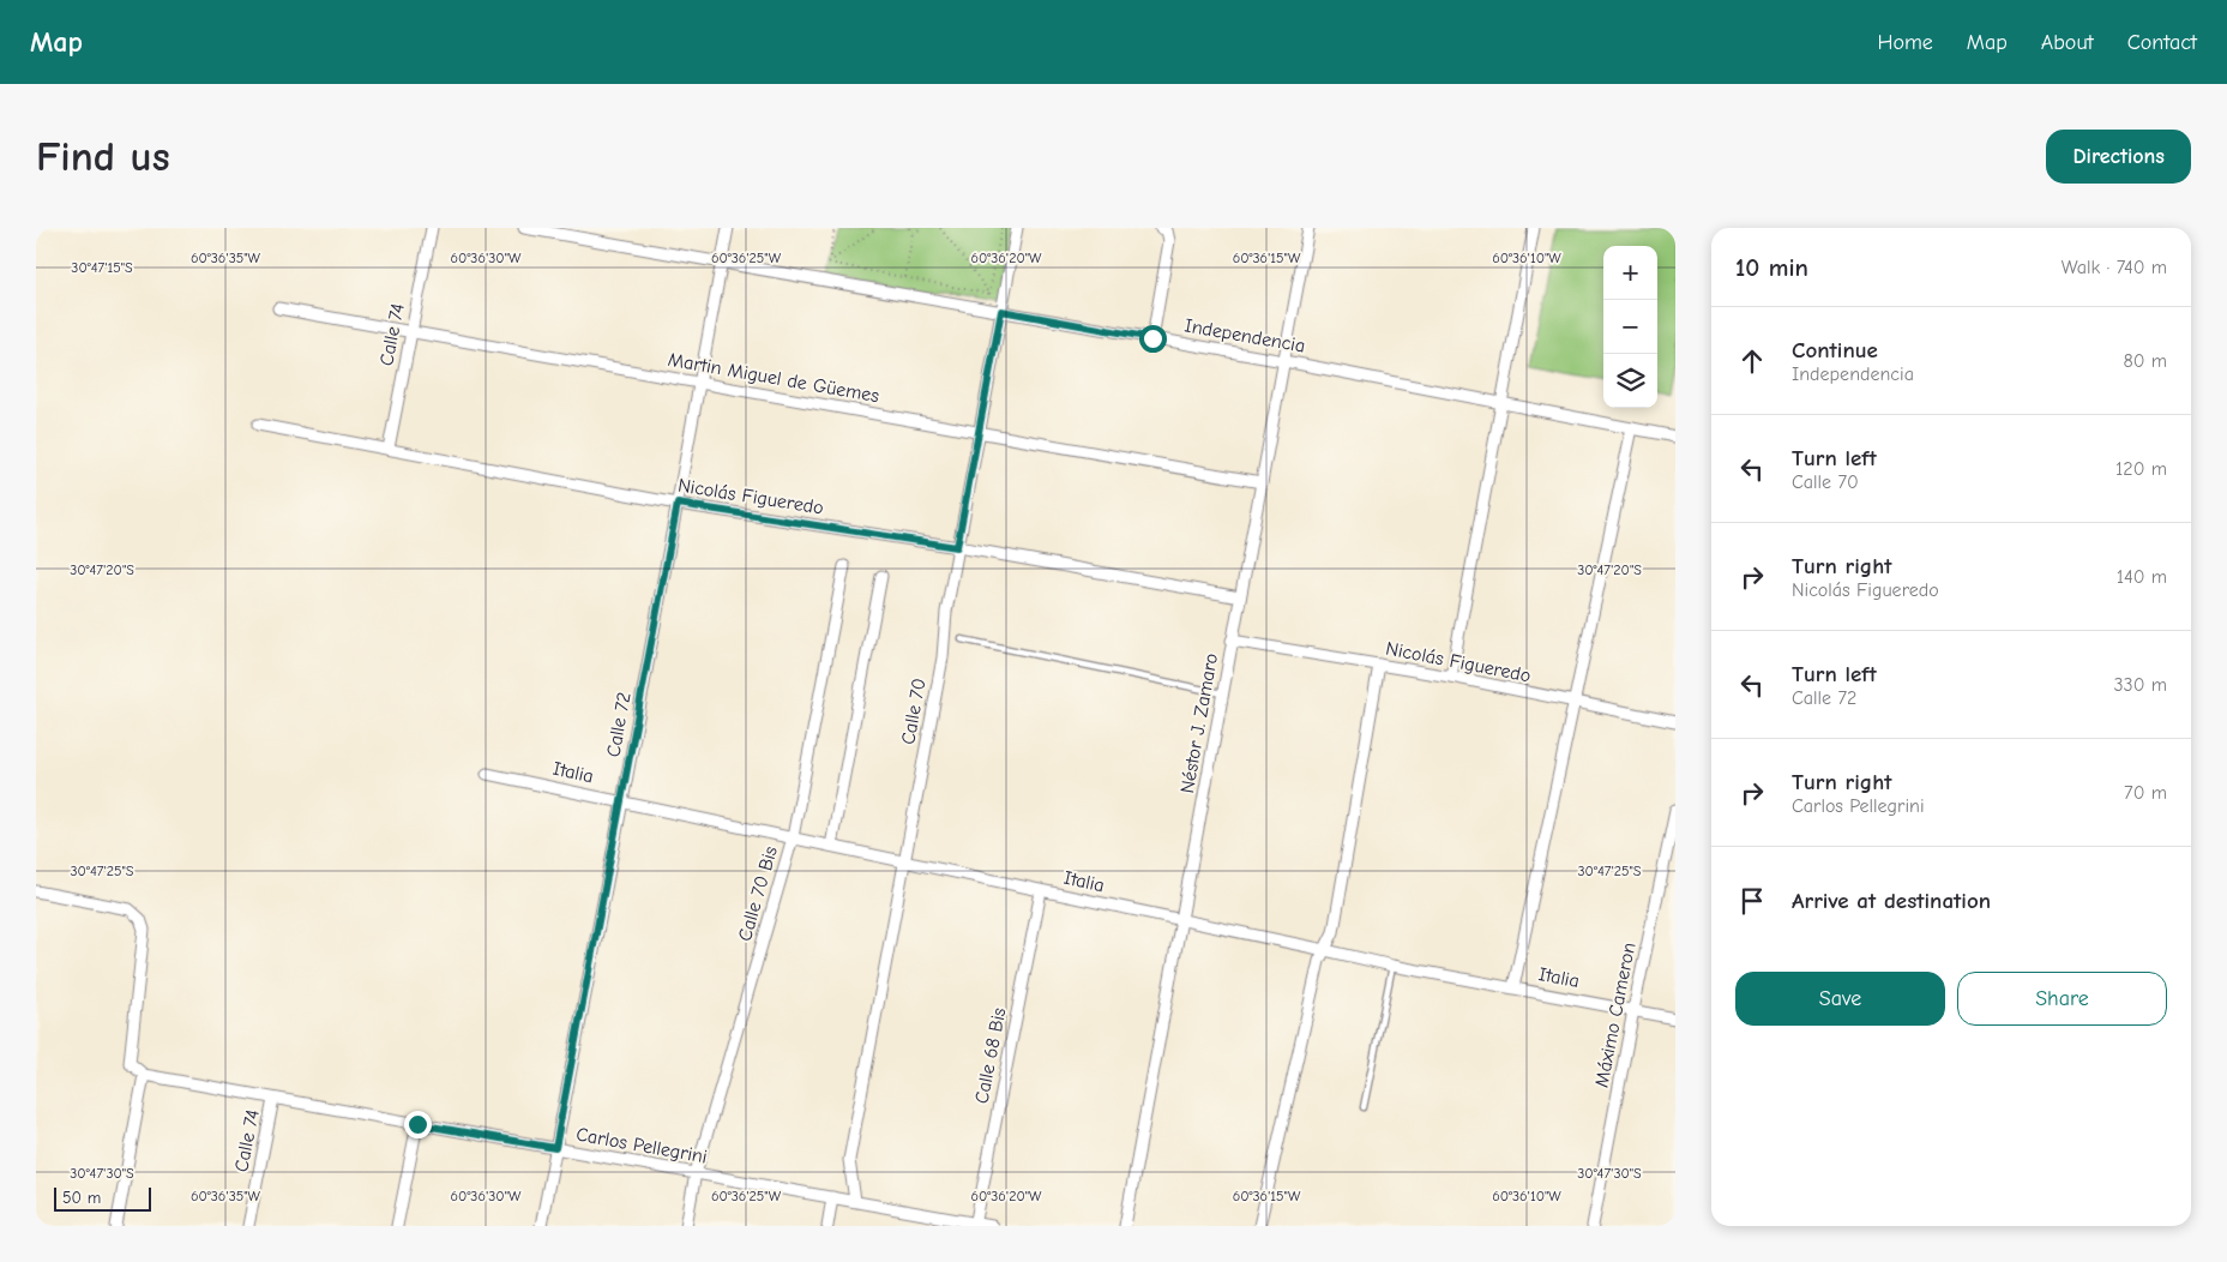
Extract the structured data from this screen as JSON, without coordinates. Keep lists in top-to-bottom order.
{
  "streets": {
    "street": [
      "Calle 74",
      "Independencia",
      "Martin Miguel de Güemes",
      "Nicolás Figueredo",
      "Calle 70",
      "Néstor J. Zamaro",
      "Calle 72",
      "Italia",
      "Calle 70 Bis",
      "Máximo Cameron",
      "Calle 68 Bis",
      "Carlos Pellegrini"
    ]
  },
  "crossings": [
    ["Calle 74", "Martin Miguel de Güemes"],
    ["Calle 74", "Nicolás Figueredo"],
    ["Calle 74", "Carlos Pellegrini"],
    ["Independencia", "Calle 70"],
    ["Independencia", "Néstor J. Zamaro"],
    ["Independencia", "Calle 72"],
    ["Martin Miguel de Güemes", "Calle 70"],
    ["Martin Miguel de Güemes", "Néstor J. Zamaro"],
    ["Martin Miguel de Güemes", "Calle 72"],
    ["Nicolás Figueredo", "Calle 70"],
    ["Nicolás Figueredo", "Néstor J. Zamaro"],
    ["Nicolás Figueredo", "Calle 72"],
    ["Calle 70", "Italia"],
    ["Calle 70", "Carlos Pellegrini"],
    ["Néstor J. Zamaro", "Italia"],
    ["Calle 72", "Italia"],
    ["Calle 72", "Carlos Pellegrini"],
    ["Italia", "Calle 70 Bis"],
    ["Italia", "Máximo Cameron"],
    ["Italia", "Calle 68 Bis"],
    ["Calle 70 Bis", "Carlos Pellegrini"],
    ["Calle 68 Bis", "Carlos Pellegrini"]
  ],
  "scale_bar": "50 m",
  "page": {
    "header": "Map",
    "nav": [
      "Home",
      "Map",
      "About",
      "Contact"
    ],
    "buttons": [
      "Directions",
      ["Save", "Share"]
    ],
    "title": "Find us",
    "heading": ["10 min", "Walk · 740 m"],
    "map_buttons": ["+", "−"],
    "list": [
      ["Continue", "Independencia", "80 m"],
      ["Turn left", "Calle 70", "120 m"],
      ["Turn right", "Nicolás Figueredo", "140 m"],
      ["Turn left", "Calle 72", "330 m"],
      ["Turn right", "Carlos Pellegrini", "70 m"],
      "Arrive at destination"
    ],
    "scale": "50 m"
  },
  "coordinates": [
    "60°36'35\"W",
    "60°36'30\"W",
    "60°36'25\"W",
    "60°36'20\"W",
    "60°36'15\"W",
    "60°36'10\"W",
    "30°47'15\"S",
    "30°47'20\"S",
    "30°47'25\"S",
    "30°47'30\"S"
  ]
}
